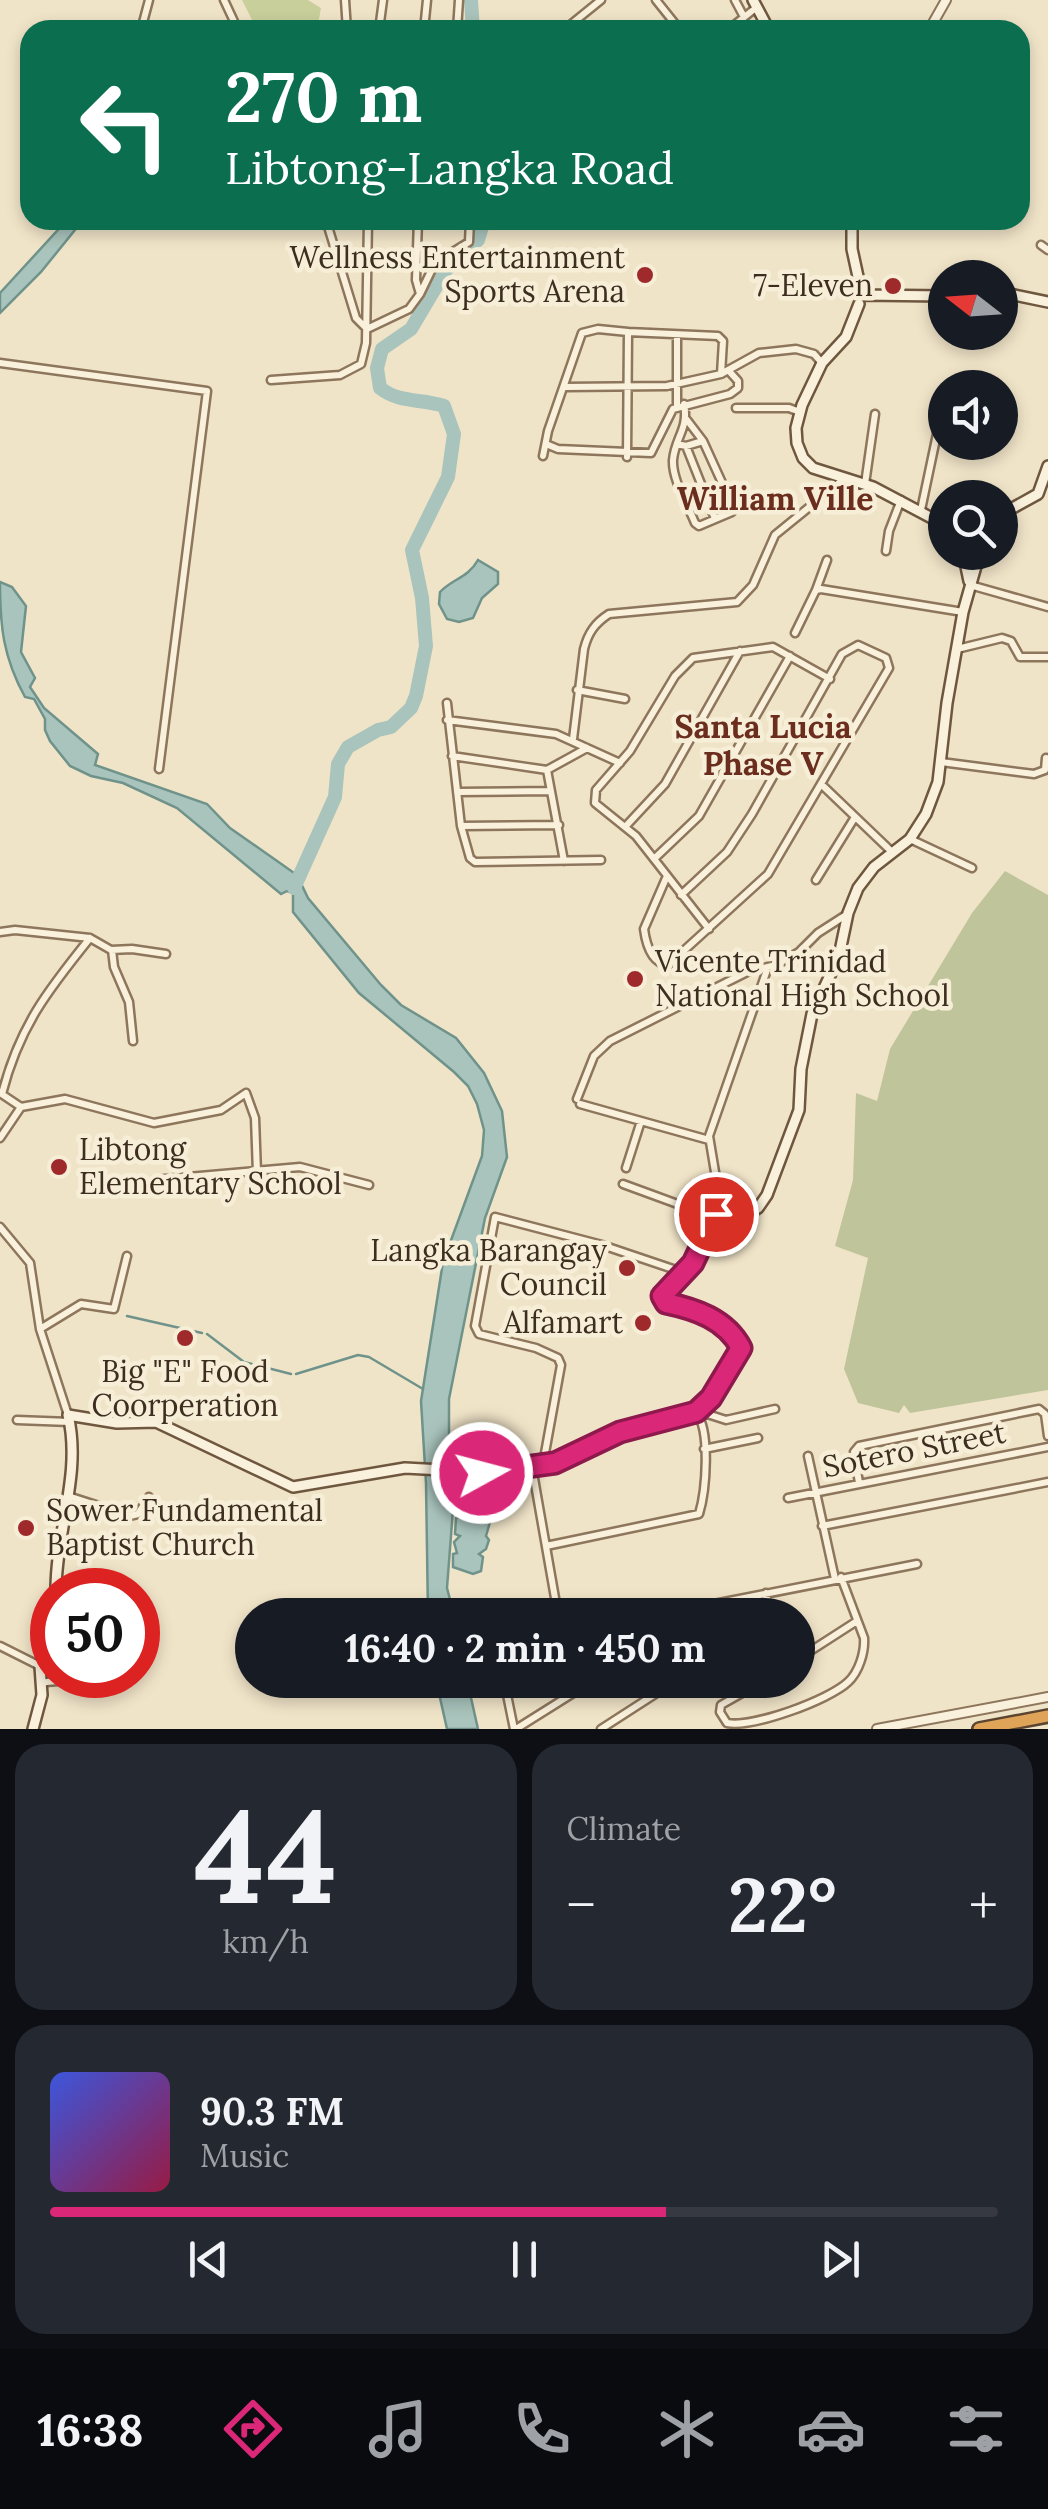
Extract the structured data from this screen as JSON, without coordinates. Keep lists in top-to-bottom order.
{
  "streets": {
    "street": ["Sotero Street"]
  },
  "districts": ["William Ville", "Santa Lucia Phase V"],
  "places": [
    "Wellness Entertainment Sports Arena",
    "7-Eleven",
    "Vicente Trinidad National High School",
    "Libtong Elementary School",
    "Langka Barangay Council",
    "Alfamart",
    "Big \"E\" Food Coorperation",
    "Sower Fundamental Baptist Church"
  ],
  "north": "left",
  "page": {
    "turn": ["270 m", "Libtong-Langka Road"],
    "limit": "50",
    "trip": "16:40 · 2 min · 450 m",
    "tile": [
      ["44", "km/h"],
      "Climate"
    ],
    "heat": ["−", "22°", "+"],
    "song": ["90.3 FM", "Music"],
    "tabs": "16:38"
  }
}
